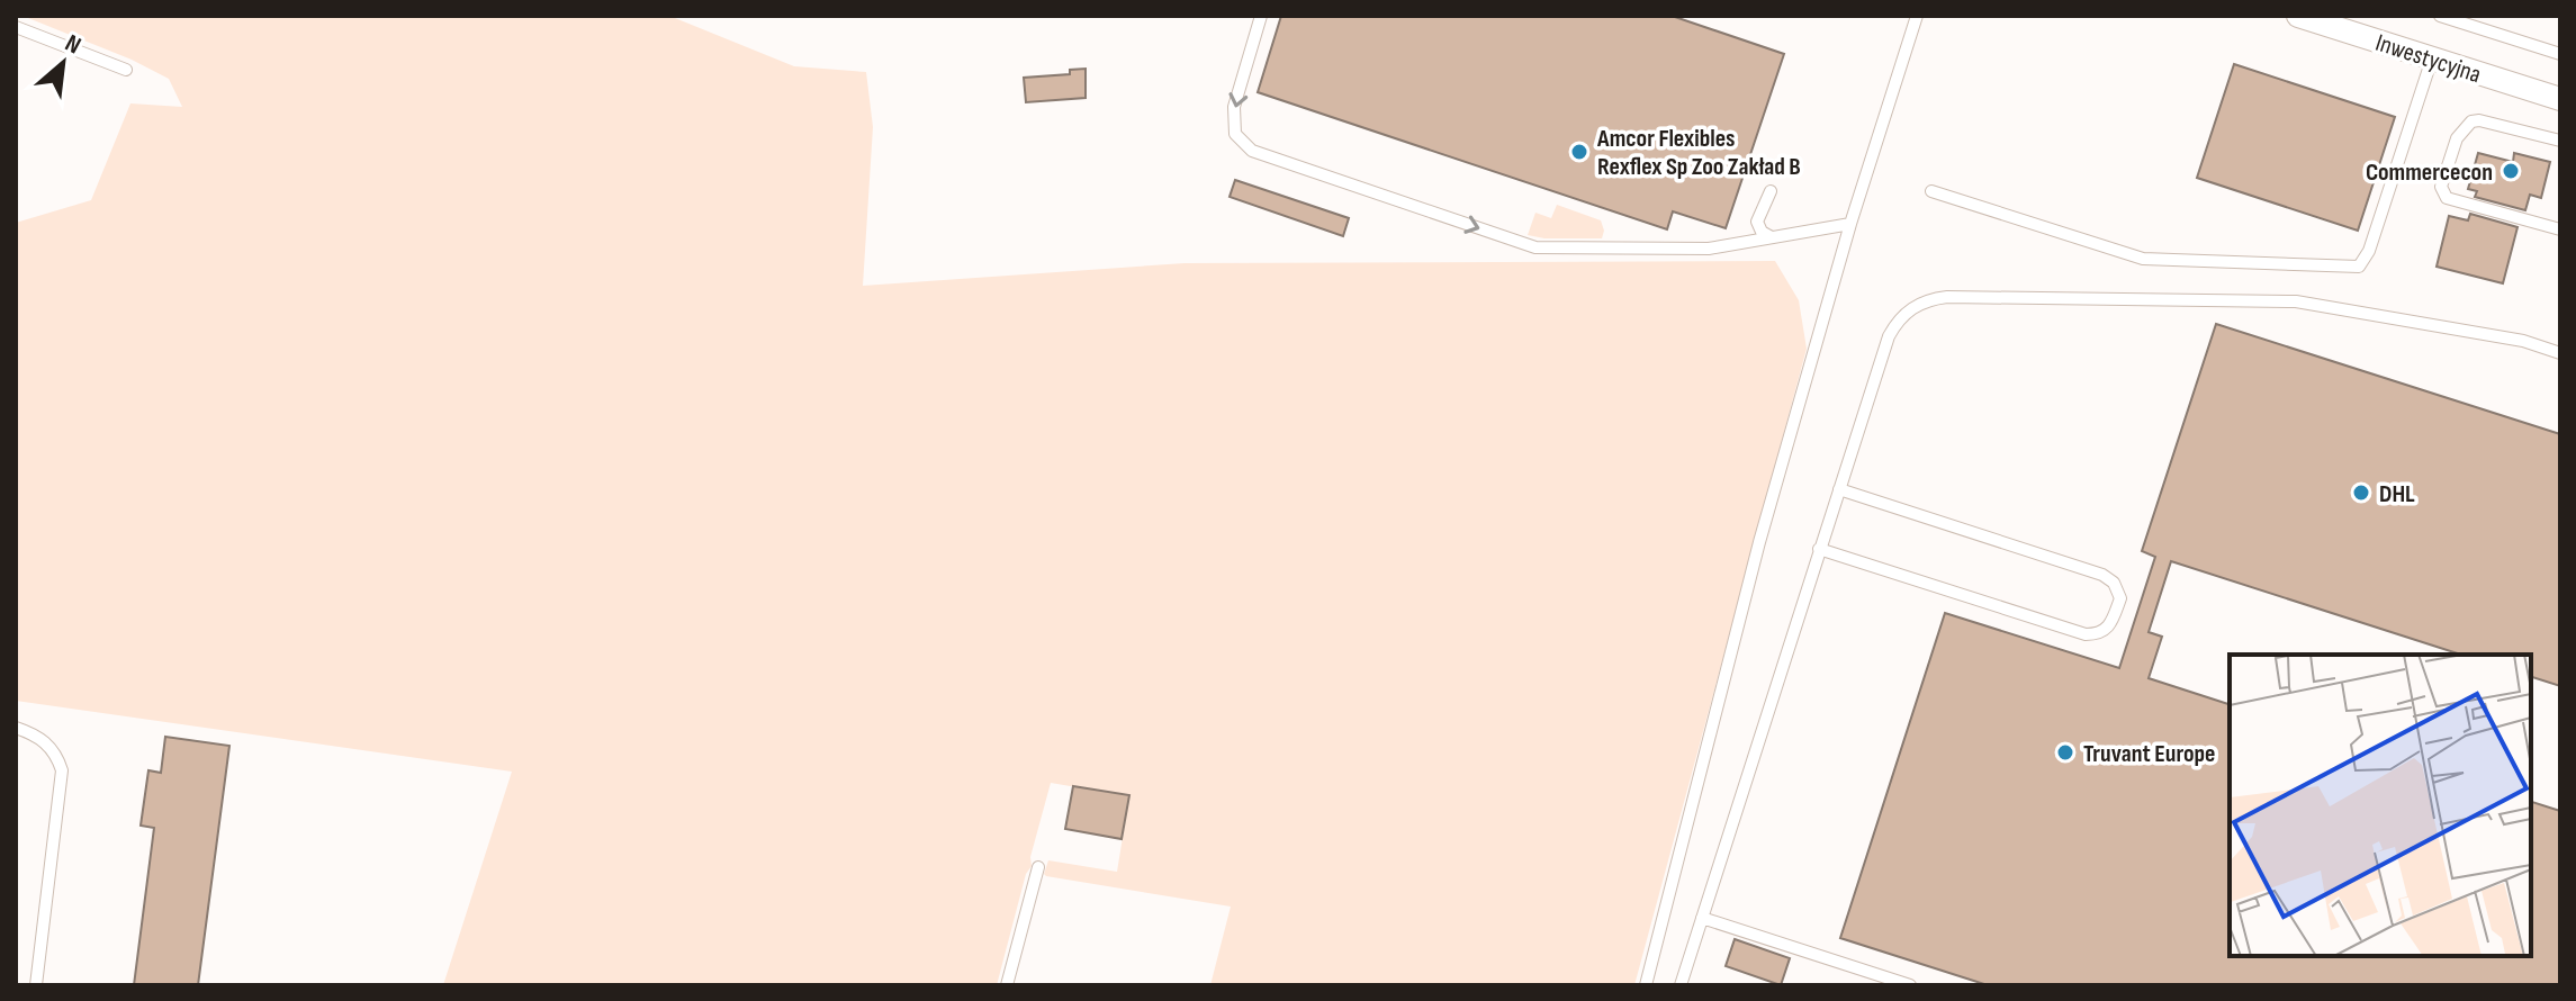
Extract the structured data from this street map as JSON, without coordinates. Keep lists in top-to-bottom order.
{
  "streets": {
    "street": ["Inwestycyjna"]
  },
  "places": [
    "Amcor Flexibles Rexflex Sp Zoo Zakład B",
    "Commercecon",
    "DHL",
    "Truvant Europe"
  ],
  "north": "top right"
}
